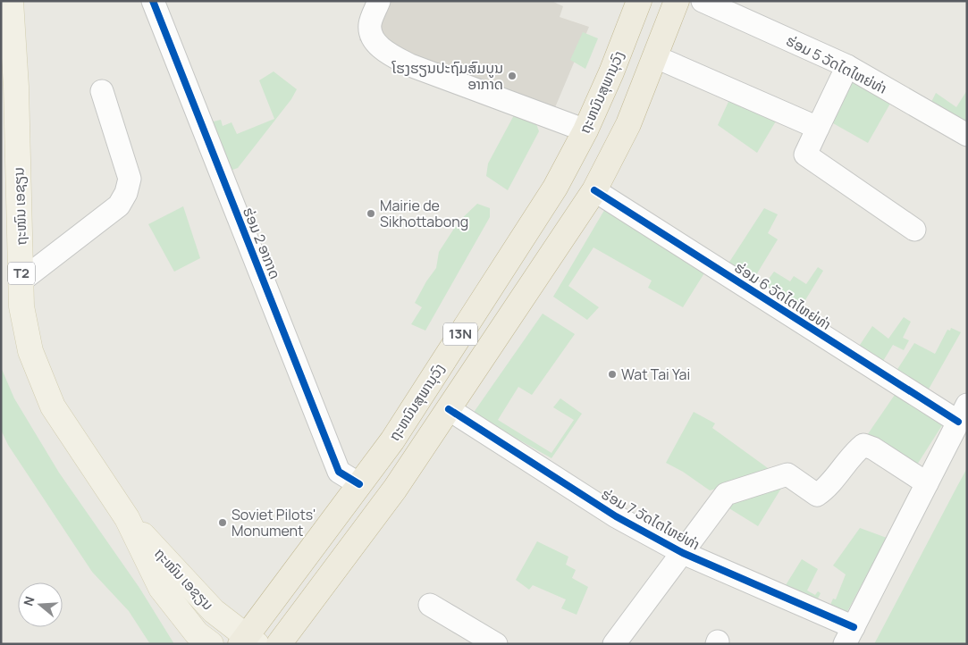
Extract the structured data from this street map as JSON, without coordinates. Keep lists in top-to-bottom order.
{
  "streets": {
    "highway": ["ຖະຫນົນສຸພານຸວົງ", "13N"],
    "main road": ["ຖະໜົນ ເອຊຽນ", "T2"],
    "street": [
      "ຮ່ອມ 5 ວັດໄຕໄຫຍ່ທ່າ",
      "ຮ່ອມ 2 ອາກາດ",
      "ຮ່ອມ 6 ວັດໄຕໄຫຍ່ທ່າ",
      "ຮ່ອມ 7 ວັດໄຕໄຫຍ່ທ່າ"
    ]
  },
  "crossings": [
    ["ຖະຫນົນສຸພານຸວົງ", "ຖະໜົນ ເອຊຽນ"],
    ["ຖະຫນົນສຸພານຸວົງ", "ຮ່ອມ 2 ອາກາດ"],
    ["ຖະຫນົນສຸພານຸວົງ", "ຮ່ອມ 6 ວັດໄຕໄຫຍ່ທ່າ"],
    ["ຖະຫນົນສຸພານຸວົງ", "ຮ່ອມ 7 ວັດໄຕໄຫຍ່ທ່າ"]
  ],
  "places": [
    "ໂຮງຮຽນປະຖົມສົມບູນ ອາກາດ",
    "Mairie de Sikhottabong",
    "Wat Tai Yai",
    "Soviet Pilots' Monument"
  ],
  "north": "left"
}
